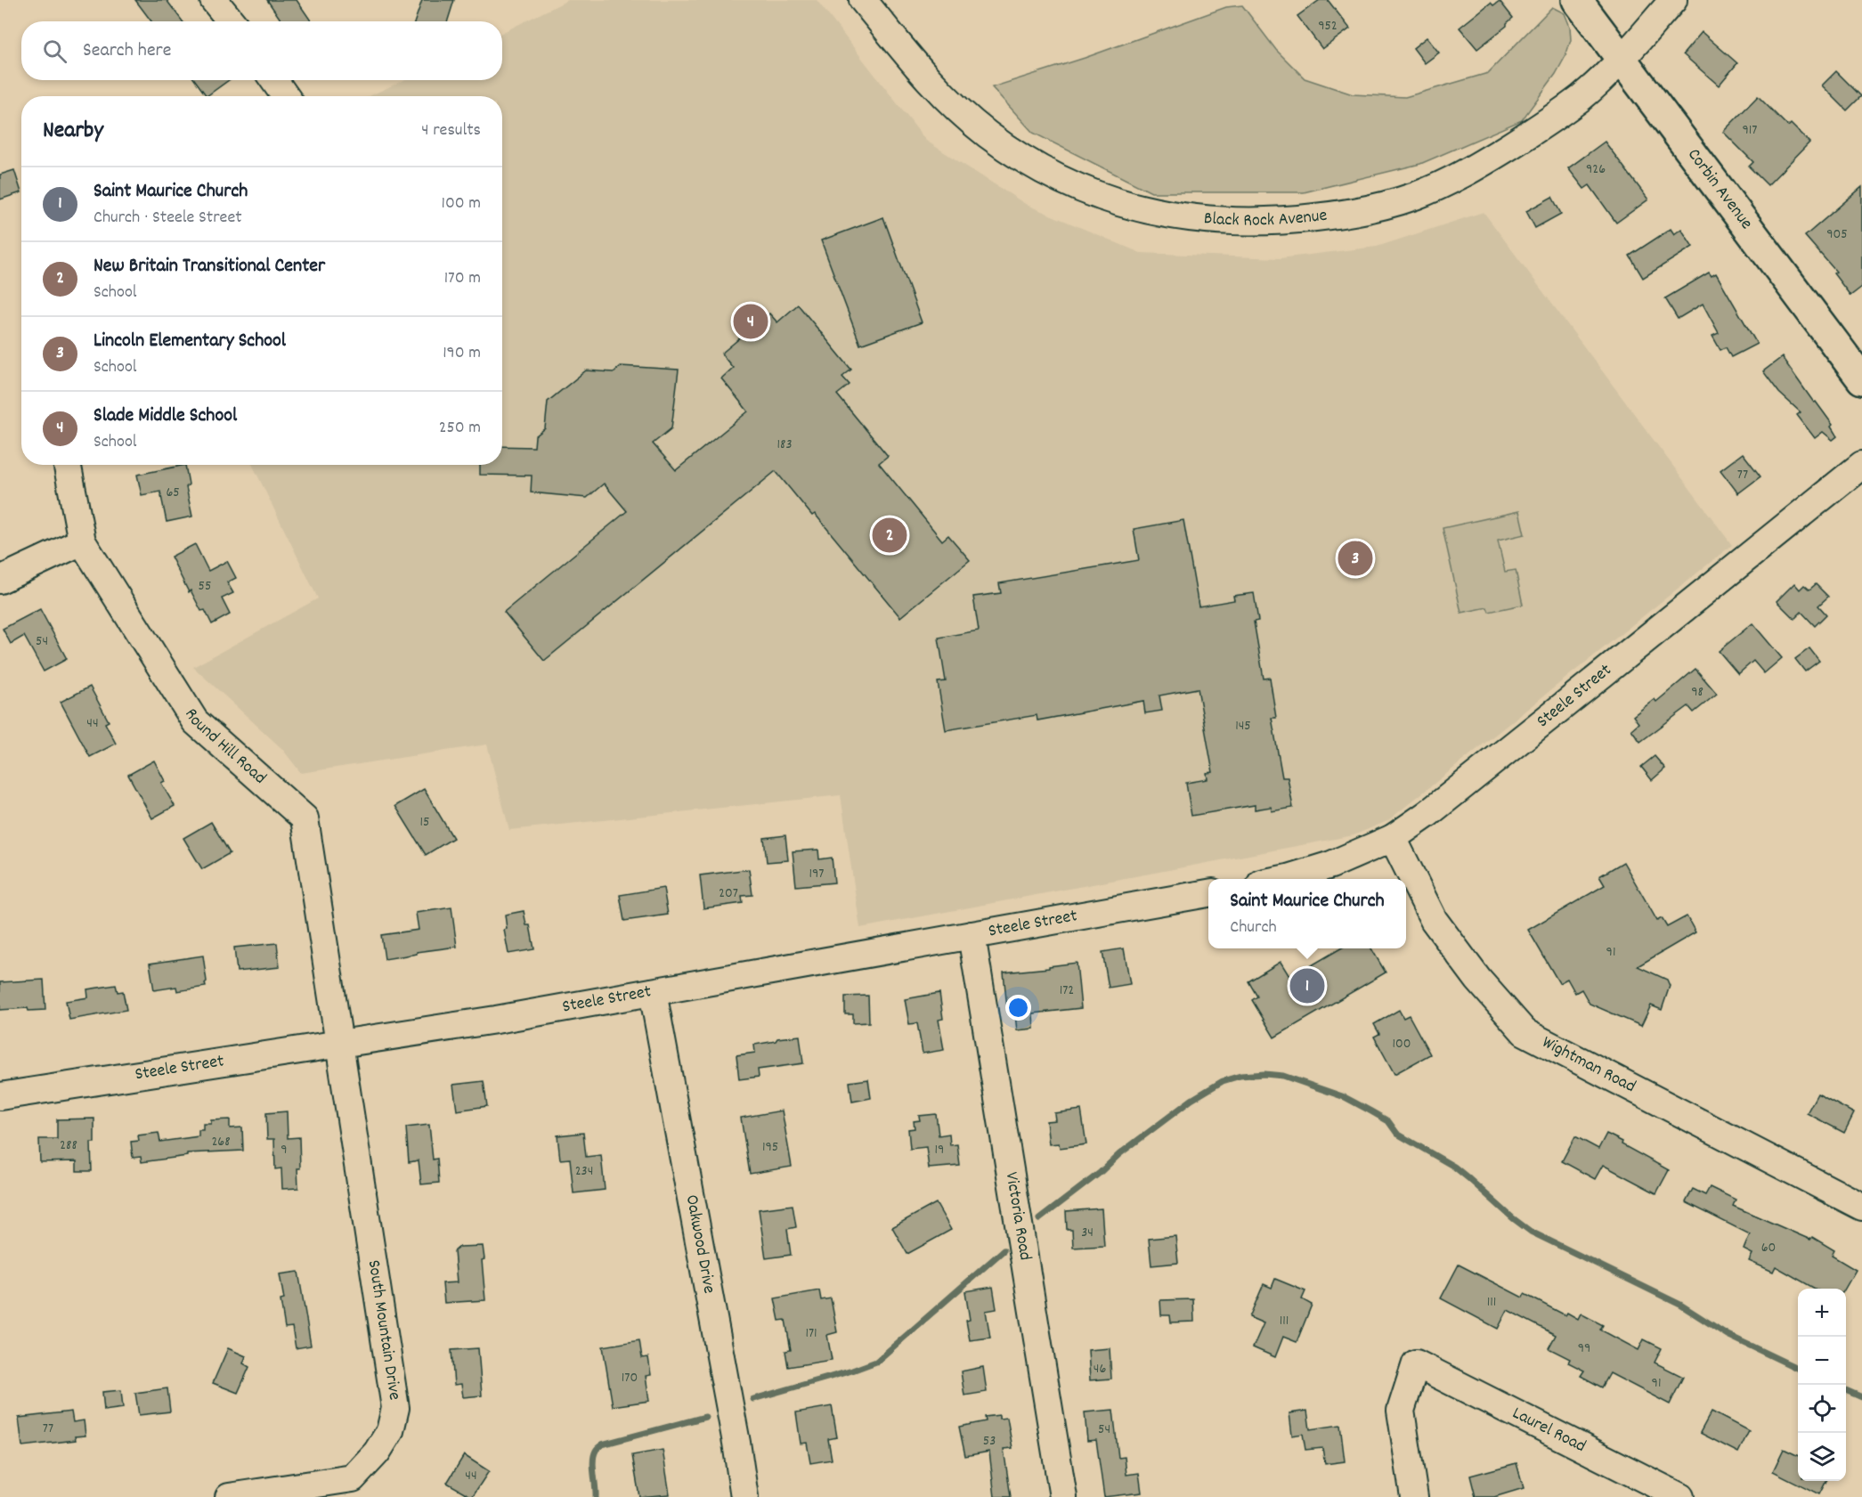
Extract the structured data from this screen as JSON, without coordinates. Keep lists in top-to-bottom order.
{
  "streets": {
    "main road": ["Corbin Avenue"],
    "street": [
      "Black Rock Avenue",
      "Steele Street",
      "Round Hill Road",
      "Wightman Road",
      "Victoria Road",
      "Oakwood Drive",
      "South Mountain Drive",
      "Laurel Road"
    ]
  },
  "crossings": [
    ["Corbin Avenue", "Black Rock Avenue"],
    ["Steele Street", "Round Hill Road"],
    ["Steele Street", "Wightman Road"],
    ["Steele Street", "Victoria Road"],
    ["Steele Street", "Oakwood Drive"],
    ["Steele Street", "South Mountain Drive"],
    ["Round Hill Road", "South Mountain Drive"]
  ],
  "house_numbers": [
    "952",
    "917",
    "926",
    "905",
    "183",
    "77",
    "65",
    "55",
    "54",
    "98",
    "44",
    "145",
    "15",
    "197",
    "207",
    "91",
    "172",
    "100",
    "268",
    "288",
    "195",
    "9",
    "19",
    "234",
    "34",
    "60",
    "111",
    "111",
    "171",
    "99",
    "46",
    "170",
    "91",
    "77",
    "54",
    "53",
    "44"
  ],
  "page": {
    "search": "Search here",
    "heading": ["Nearby", "4 results"],
    "list": [
      {
        "mark": "1",
        "name": "Saint Maurice Church",
        "note": "Church · Steele Street",
        "value": "100 m"
      },
      {
        "mark": "2",
        "name": "New Britain Transitional Center",
        "note": "School",
        "value": "170 m"
      },
      {
        "mark": "3",
        "name": "Lincoln Elementary School",
        "note": "School",
        "value": "190 m"
      },
      {
        "mark": "4",
        "name": "Slade Middle School",
        "note": "School",
        "value": "250 m"
      }
    ],
    "pins": [
      "4",
      "2",
      "3",
      "1"
    ],
    "popup": ["Saint Maurice Church", "Church"],
    "map_buttons": ["+", "−"]
  }
}
